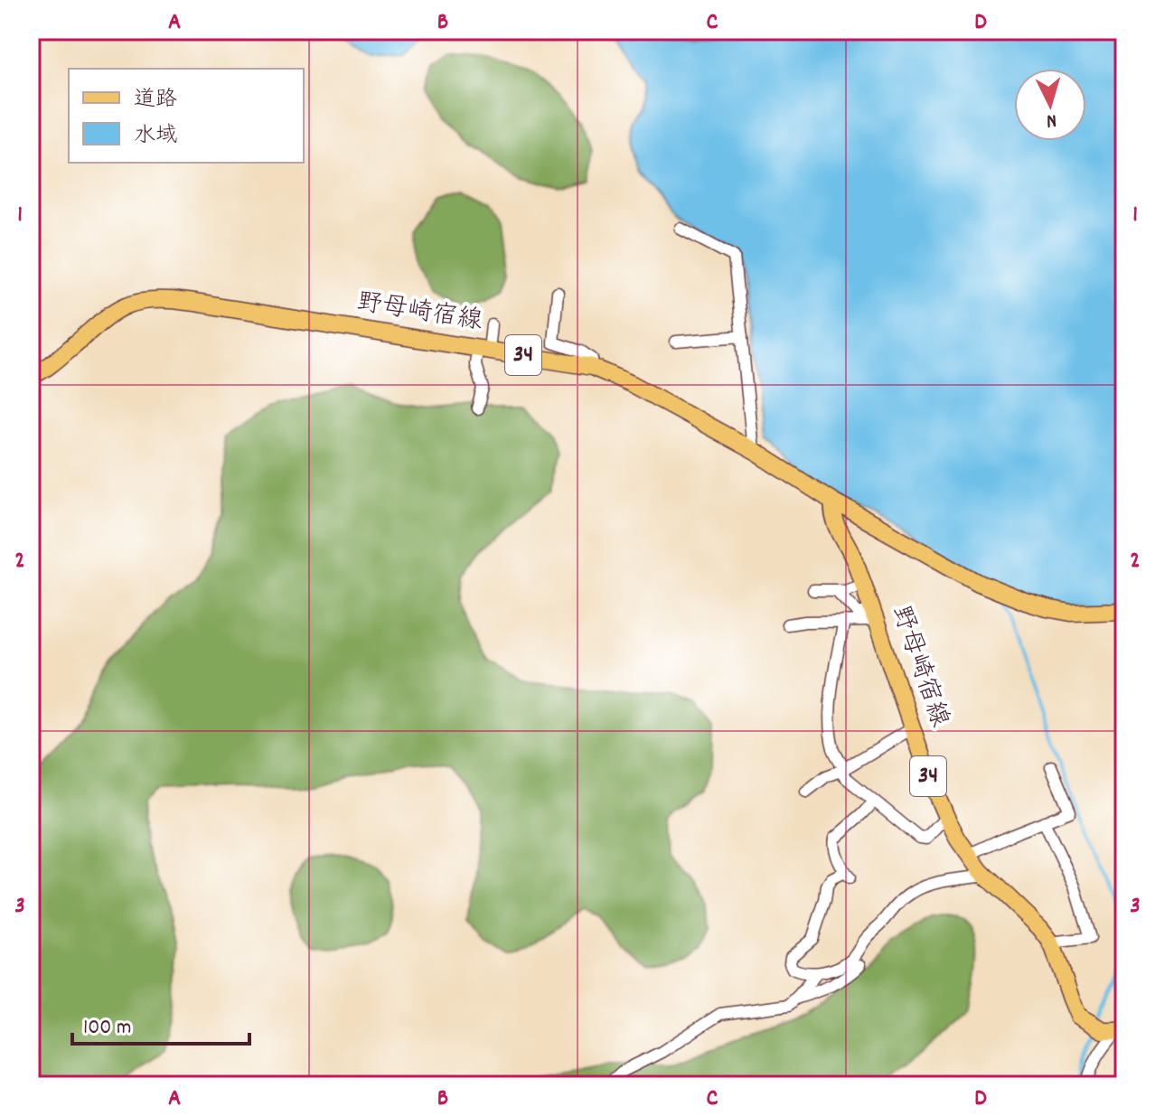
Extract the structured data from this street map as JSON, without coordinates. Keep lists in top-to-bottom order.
{
  "streets": {
    "main road": ["野母崎宿線", "34"]
  },
  "legend": ["道路", "水域"],
  "scale_bar": "100 m",
  "north": "bottom",
  "grid": {
    "columns": [
      "A",
      "B",
      "C",
      "D"
    ],
    "rows": ["1", "2", "3"]
  }
}
